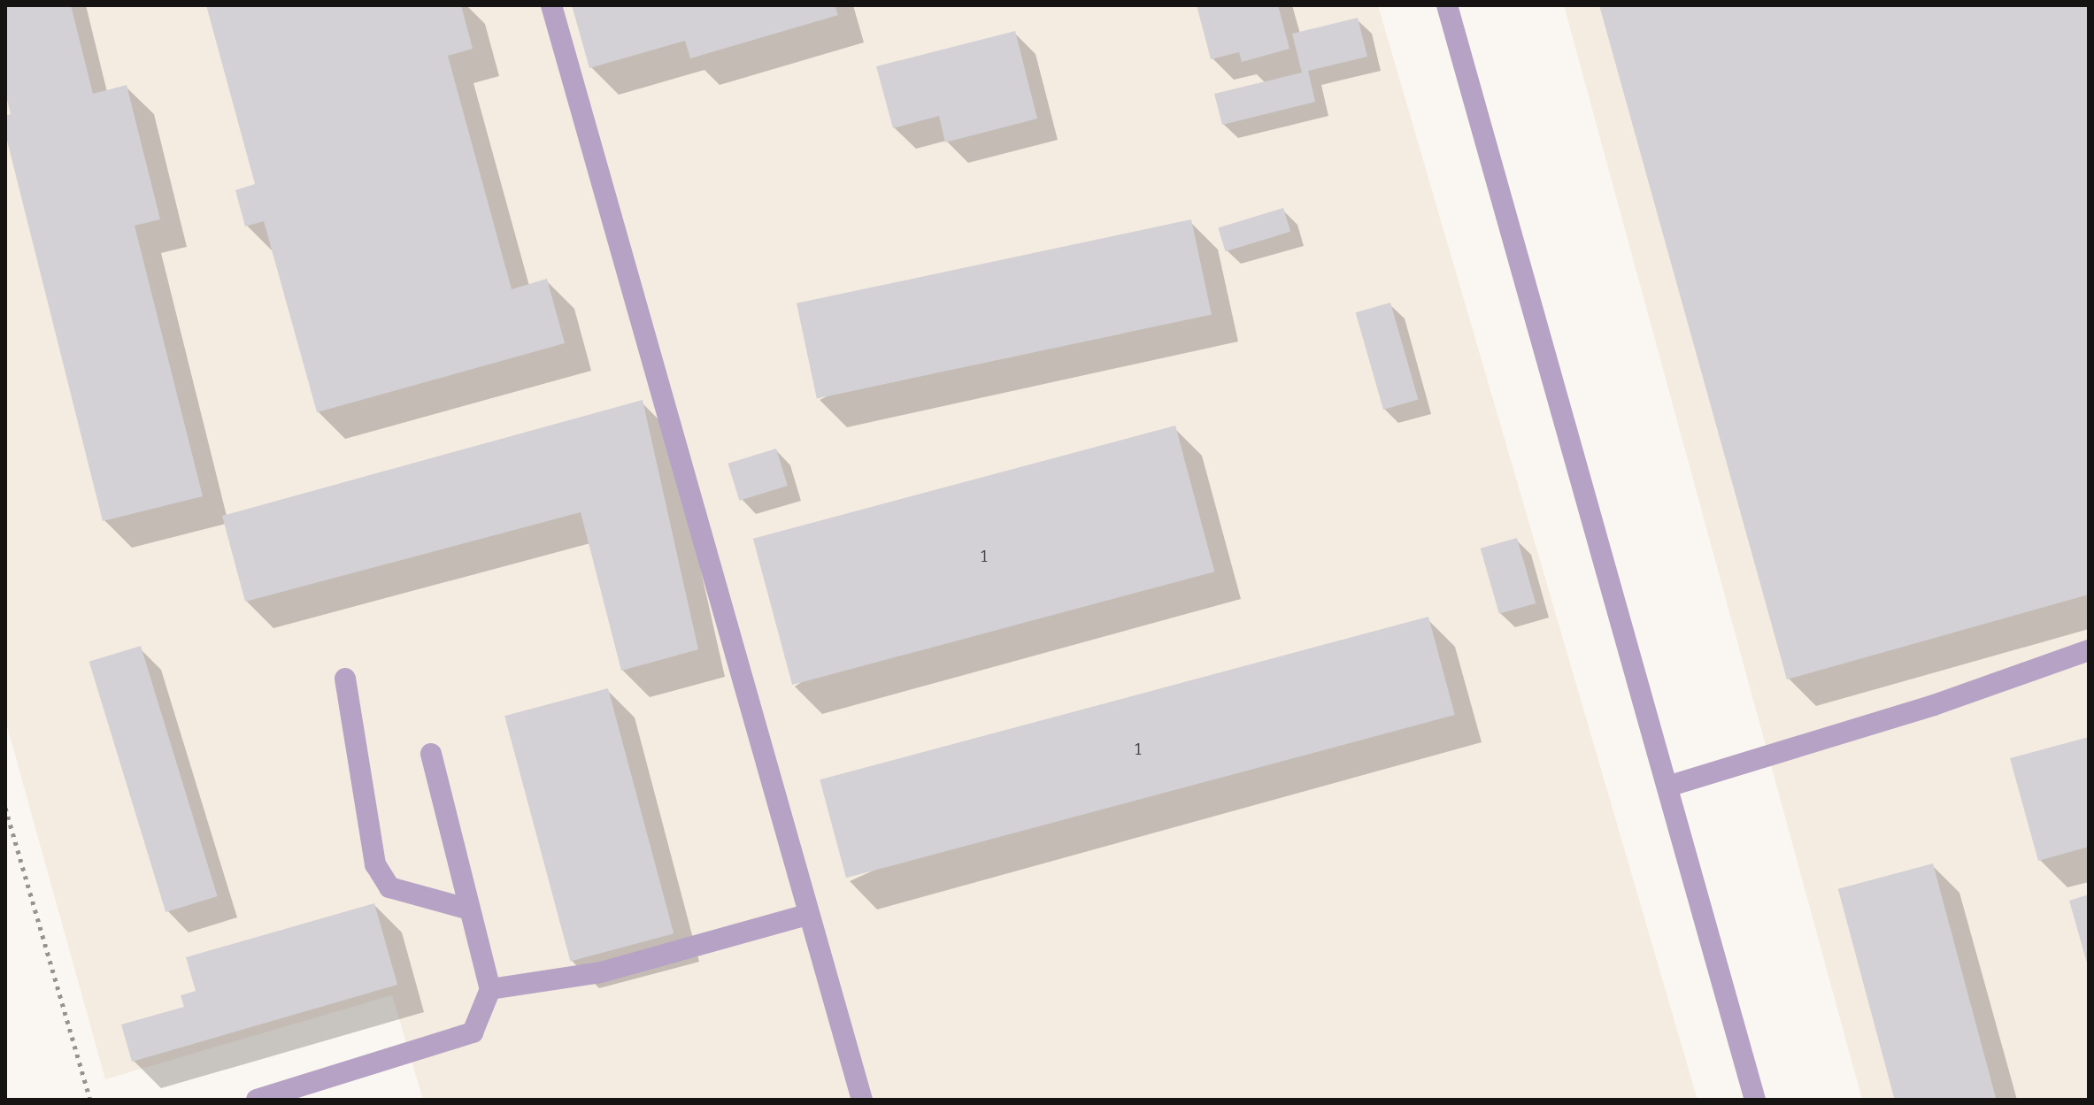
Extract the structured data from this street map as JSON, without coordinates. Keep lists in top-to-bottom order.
{
  "house_numbers": ["1", "1"]
}
